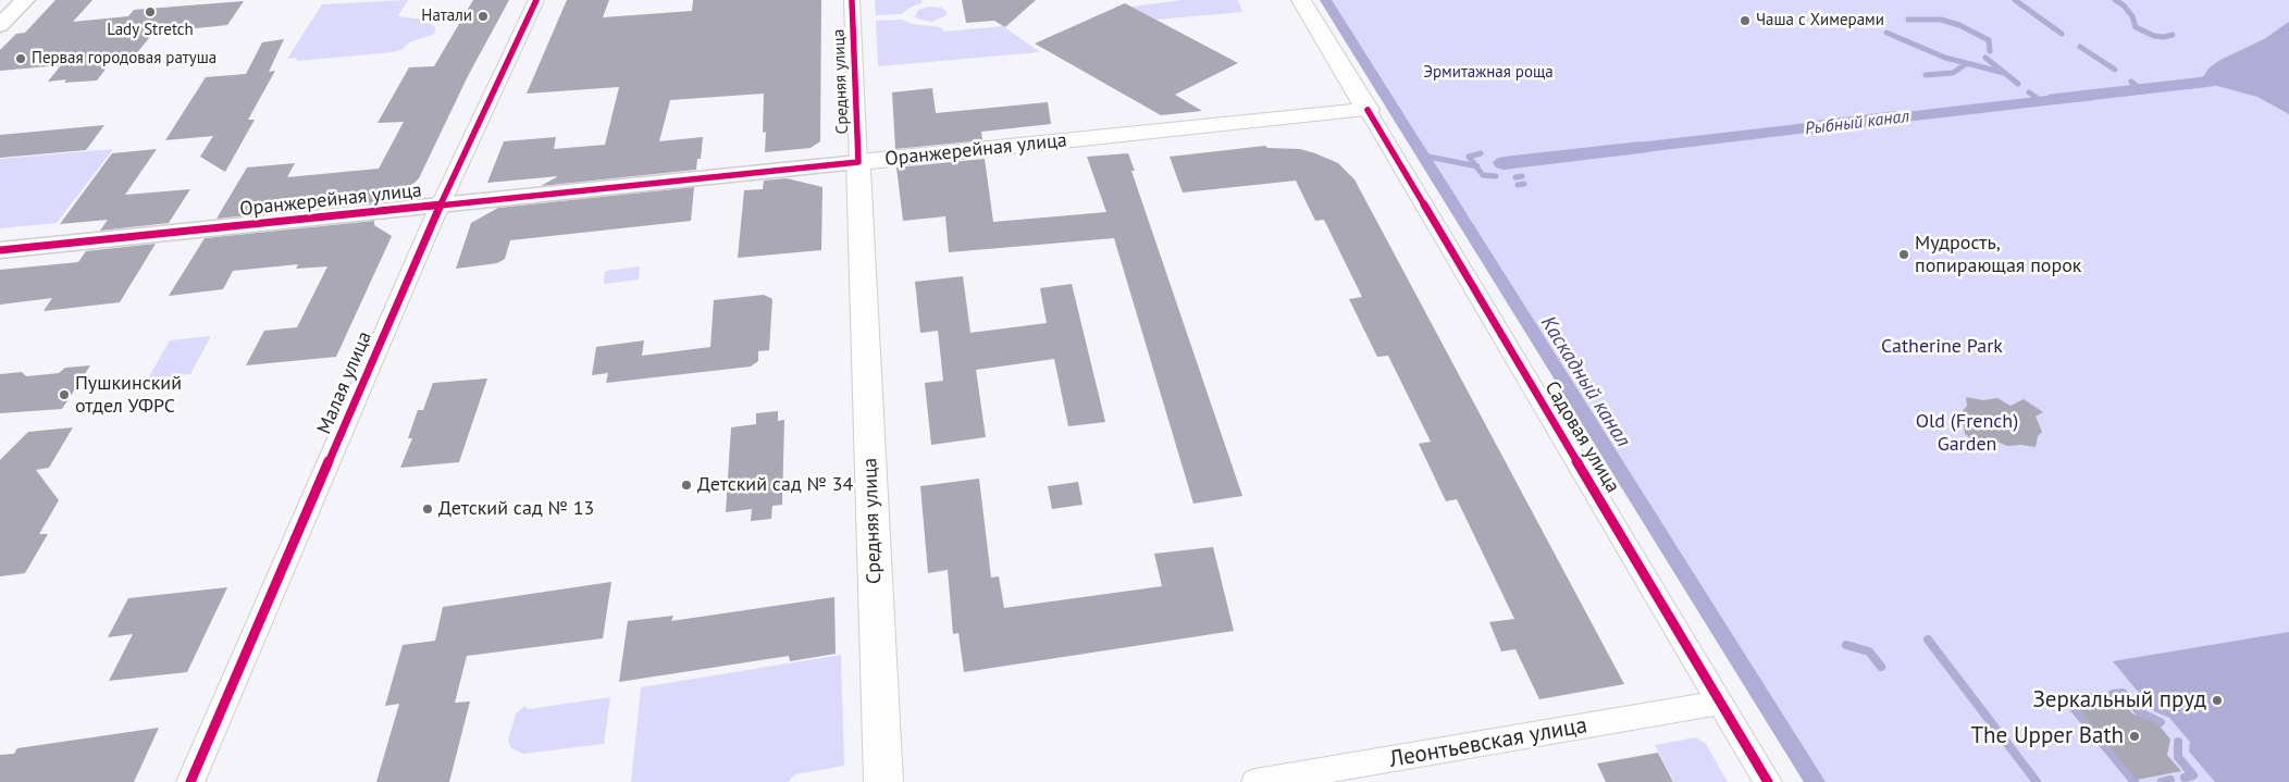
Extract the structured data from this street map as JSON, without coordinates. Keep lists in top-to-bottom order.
{
  "streets": {
    "main road": ["Средняя улица", "Оранжерейная улица", "Садовая улица"],
    "street": ["Малая улица", "Леонтьевская улица"]
  },
  "crossings": [
    ["Средняя улица", "Оранжерейная улица"],
    ["Оранжерейная улица", "Малая улица"],
    ["Оранжерейная улица", "Садовая улица"],
    ["Садовая улица", "Леонтьевская улица"]
  ],
  "water": ["Рыбный канал", "Каскадный канал"],
  "parks": ["Эрмитажная роща", "Catherine Park", "Old (French) Garden"],
  "places": [
    "Lady Stretch",
    "Натали",
    "Чаша с Химерами",
    "Первая городовая ратуша",
    "Мудрость, попирающая порок",
    "Пушкинский отдел УФРС",
    "Детский сад № 34",
    "Детский сад № 13",
    "Зеркальный пруд",
    "The Upper Bath"
  ]
}
